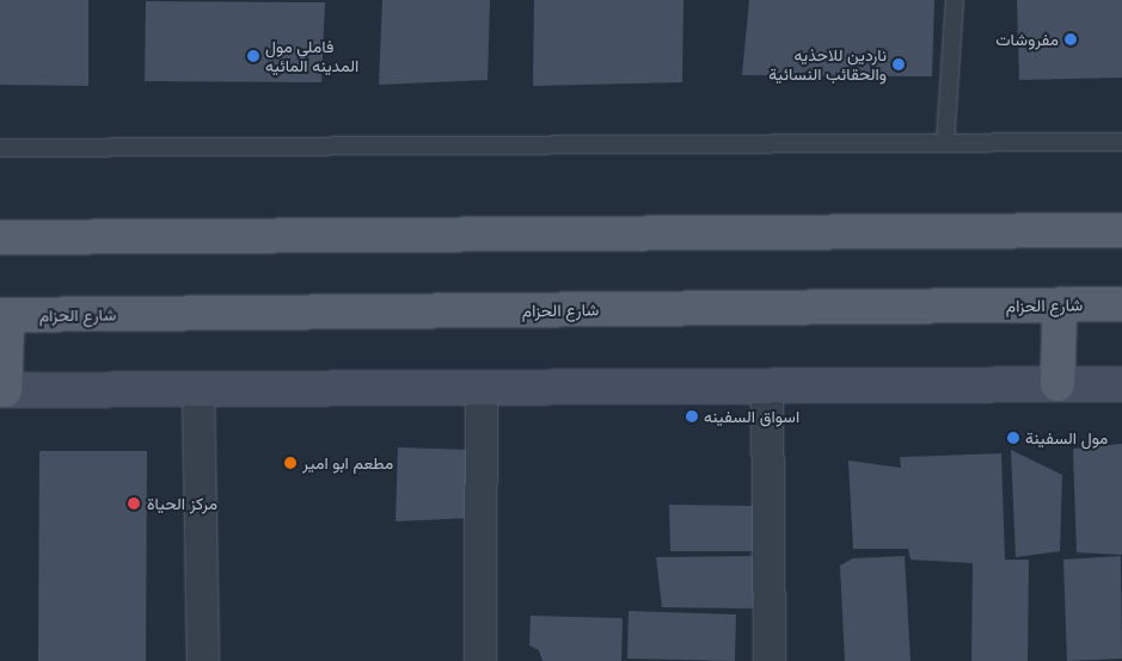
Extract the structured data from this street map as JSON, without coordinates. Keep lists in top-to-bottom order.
{
  "streets": {
    "main road": ["شارع الحزام"]
  },
  "places": [
    "مفروشات",
    "فاملي مول المدينه المائيه",
    "ناردين للاحذيه والحقائب النسائية",
    "اسواق السفينه",
    "مول السفينة",
    "مطعم ابو امير",
    "مركز الحياة"
  ]
}
